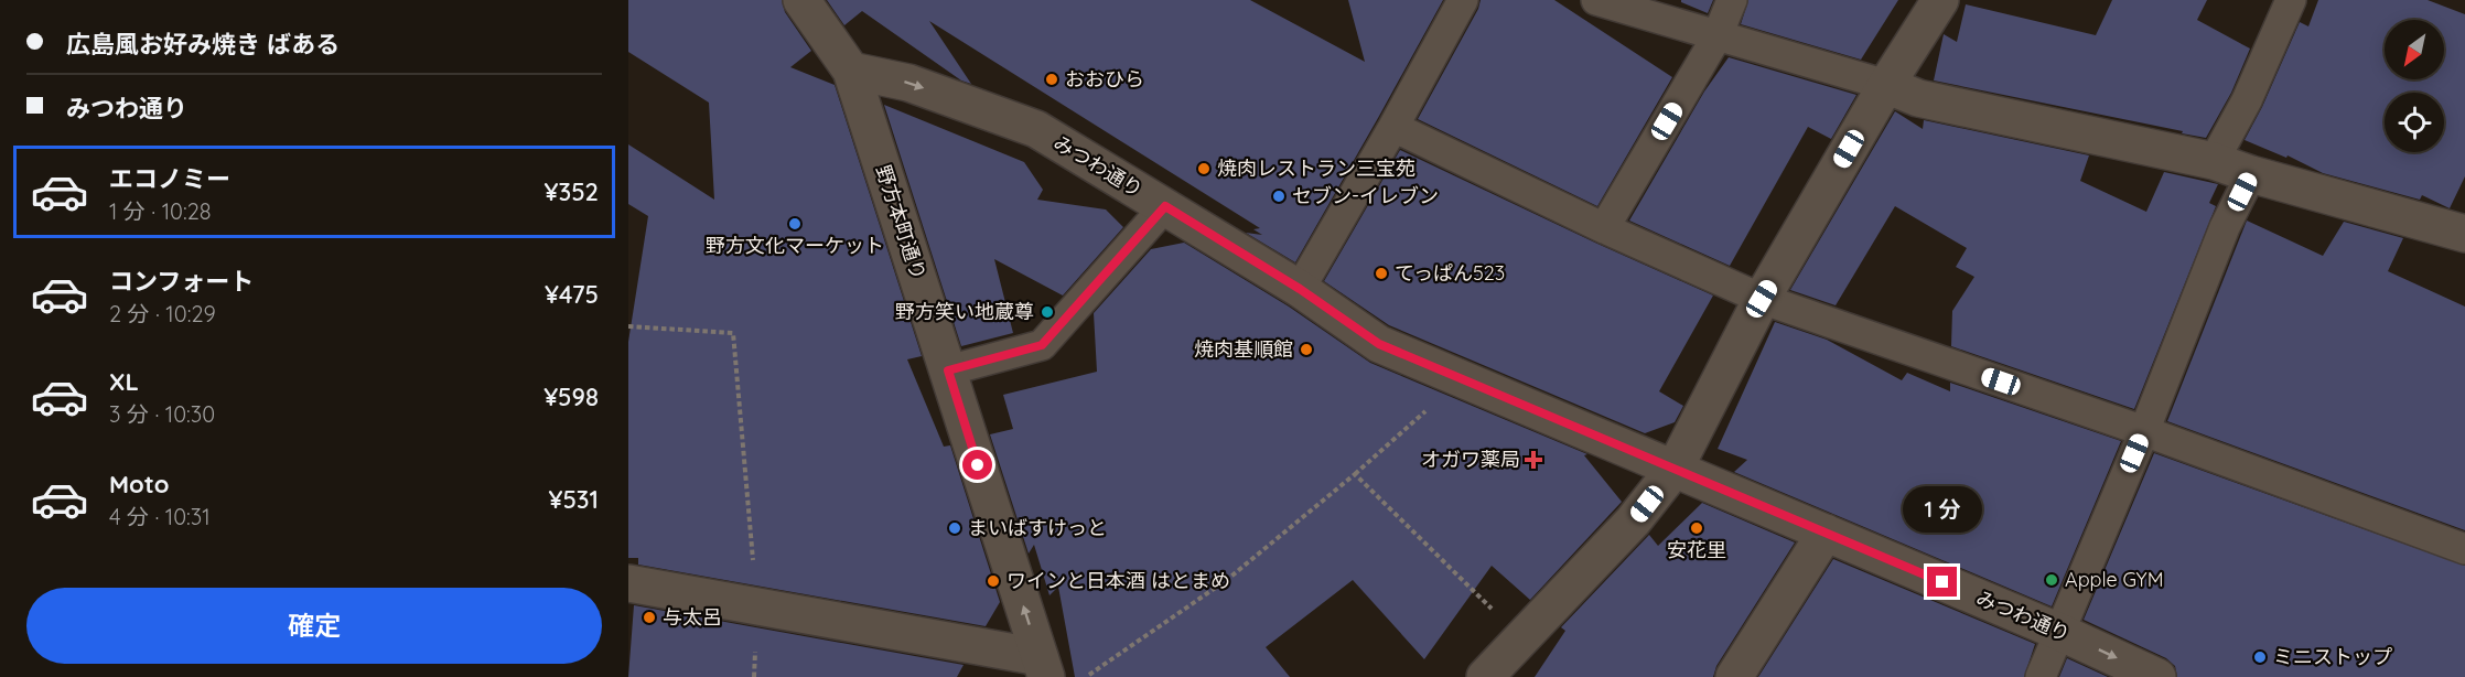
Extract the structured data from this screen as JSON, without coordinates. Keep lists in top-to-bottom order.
{
  "streets": {
    "street": ["みつわ通り", "野方本町通り"]
  },
  "crossings": [
    ["みつわ通り", "野方本町通り"]
  ],
  "one_way": ["野方本町通り"],
  "places": {
    "other": [
      "おおひら",
      "焼肉レストラン三宝苑",
      "セブン-イレブン",
      "野方文化マーケット",
      "てっぱん523",
      "野方笑い地蔵尊",
      "焼肉基順館",
      "まいばすけっと",
      "安花里",
      "Apple GYM",
      "ワインと日本酒 はとまめ",
      "与太呂",
      "ミニストップ"
    ],
    "health": ["オガワ薬局"]
  },
  "north": "bottom left",
  "page": {
    "banner": ["広島風お好み焼き ばある", "みつわ通り"],
    "list": [
      {
        "name": "エコノミー",
        "note": "1 分 · 10:28",
        "value": "¥352"
      },
      {
        "name": "コンフォート",
        "note": "2 分 · 10:29",
        "value": "¥475"
      },
      {
        "name": "XL",
        "note": "3 分 · 10:30",
        "value": "¥598"
      },
      {
        "name": "Moto",
        "note": "4 分 · 10:31",
        "value": "¥531"
      }
    ],
    "bubble": "1 分",
    "buttons": "確定"
  }
}
